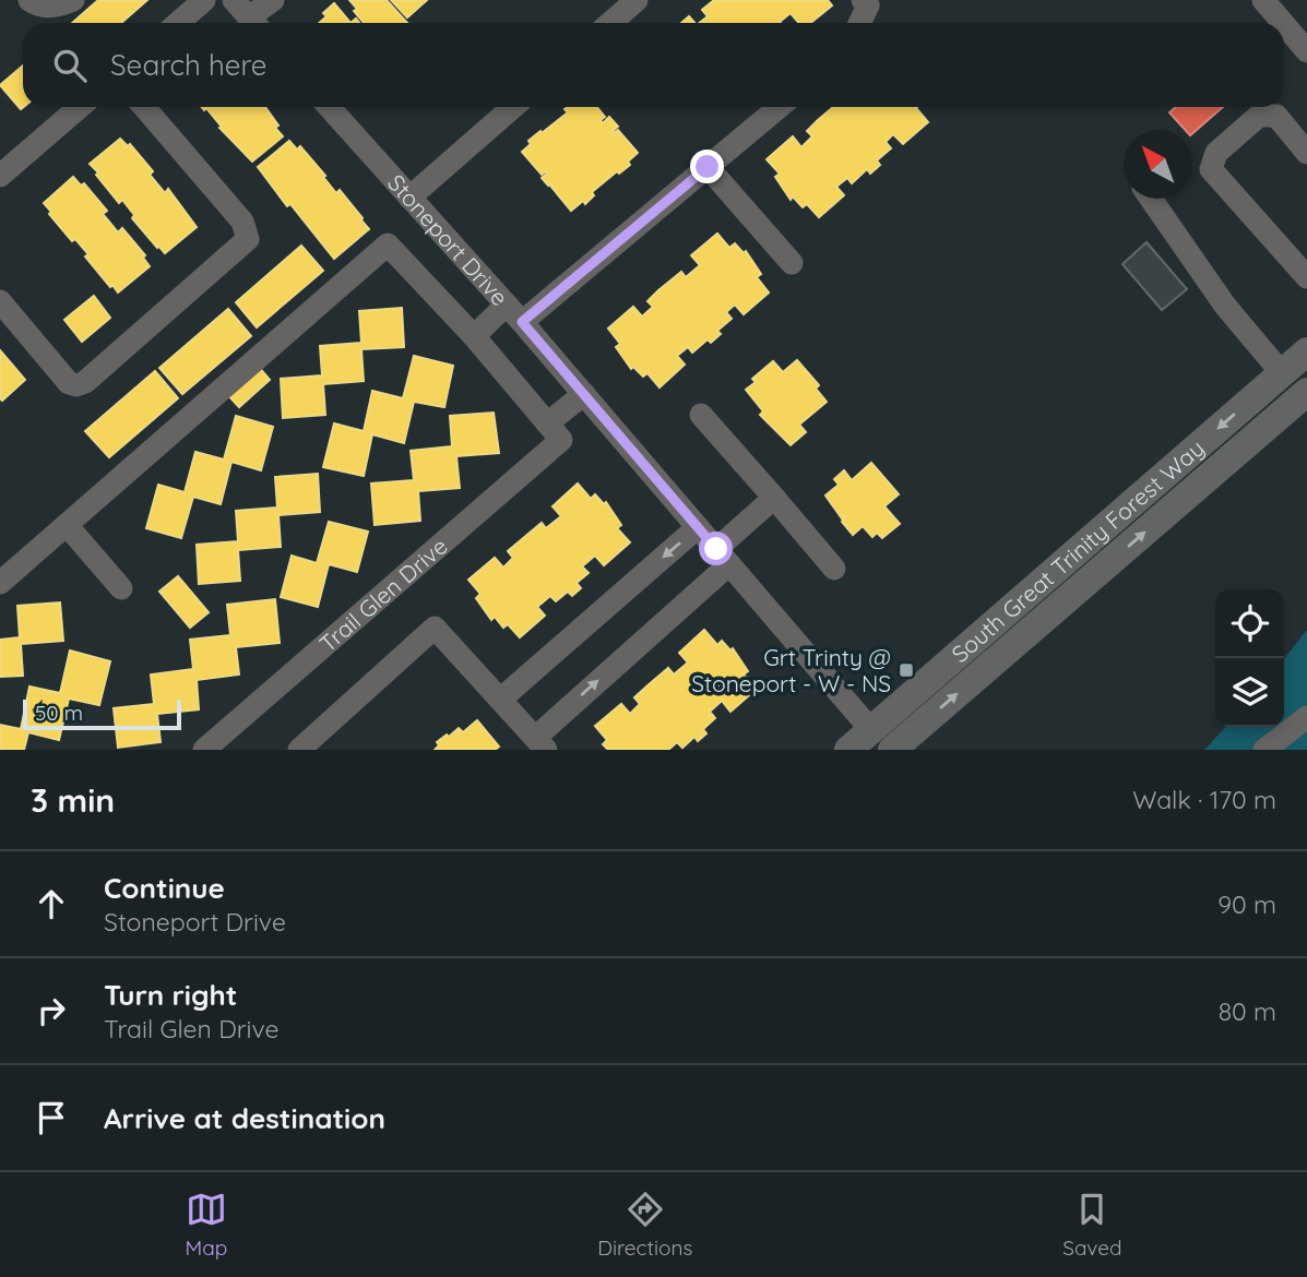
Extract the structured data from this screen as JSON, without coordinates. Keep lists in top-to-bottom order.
{
  "streets": {
    "main road": ["South Great Trinity Forest Way"],
    "street": ["Stoneport Drive", "Trail Glen Drive"]
  },
  "crossings": [
    ["Stoneport Drive", "South Great Trinity Forest Way"],
    ["Stoneport Drive", "Trail Glen Drive"]
  ],
  "places": {
    "transit": ["Grt Trinty @ Stoneport - W - NS"]
  },
  "scale_bar": "50 m",
  "north": "top left",
  "page": {
    "search": "Search here",
    "scale": "50 m",
    "heading": ["3 min", "Walk · 170 m"],
    "list": [
      ["Continue", "Stoneport Drive", "90 m"],
      ["Turn right", "Trail Glen Drive", "80 m"],
      "Arrive at destination"
    ],
    "nav": ["Map", "Directions", "Saved"]
  }
}
